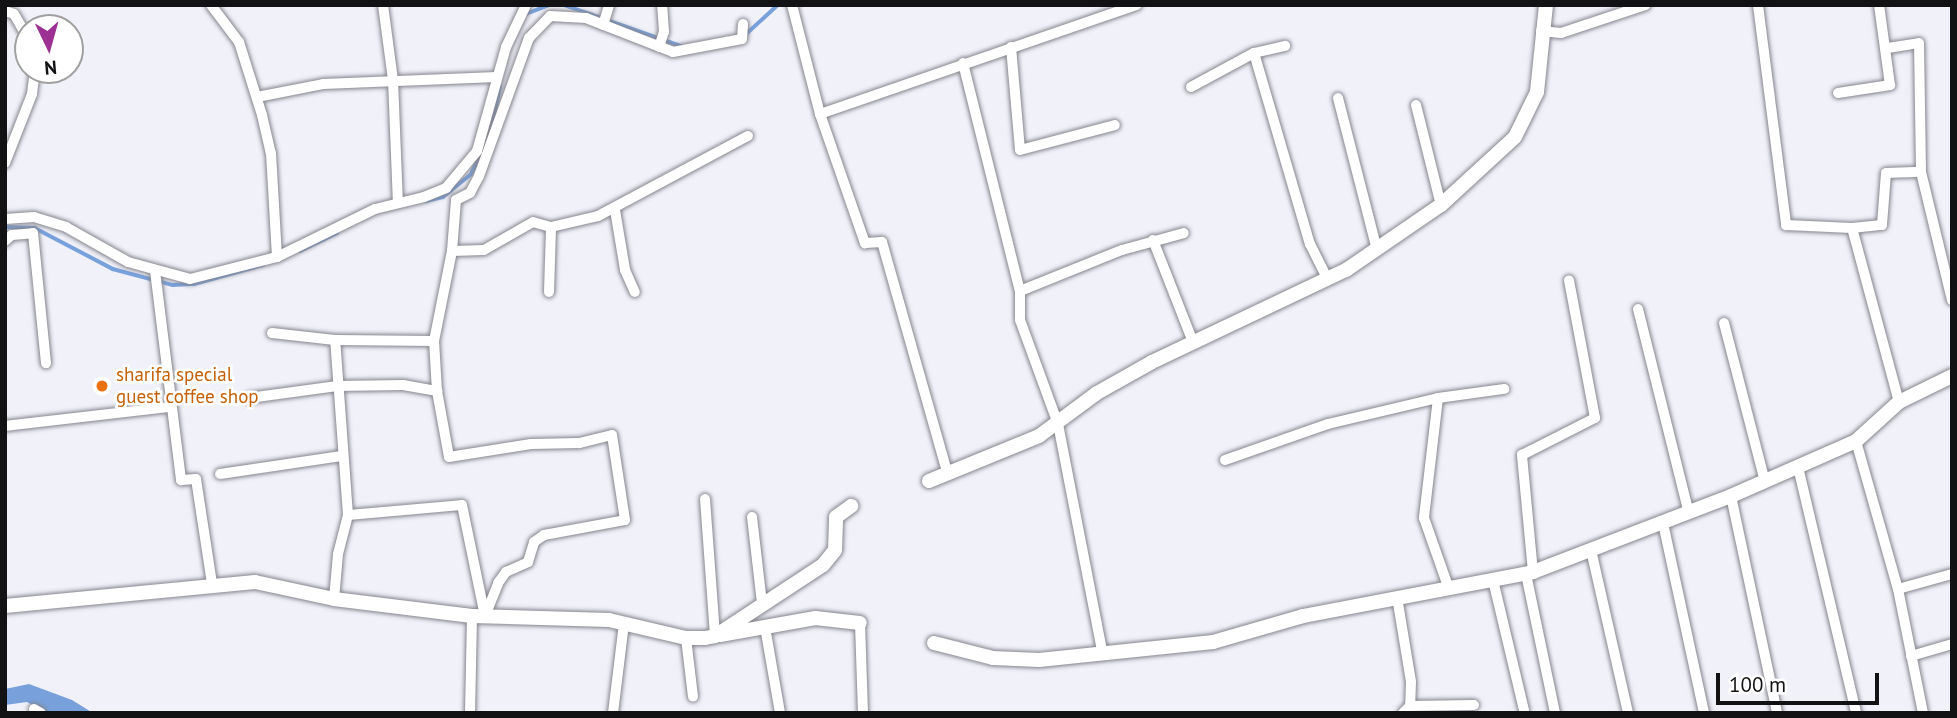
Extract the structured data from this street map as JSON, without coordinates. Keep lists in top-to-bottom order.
{
  "places": ["sharifa special guest coffee shop"],
  "scale_bar": "100 m",
  "north": "bottom"
}
